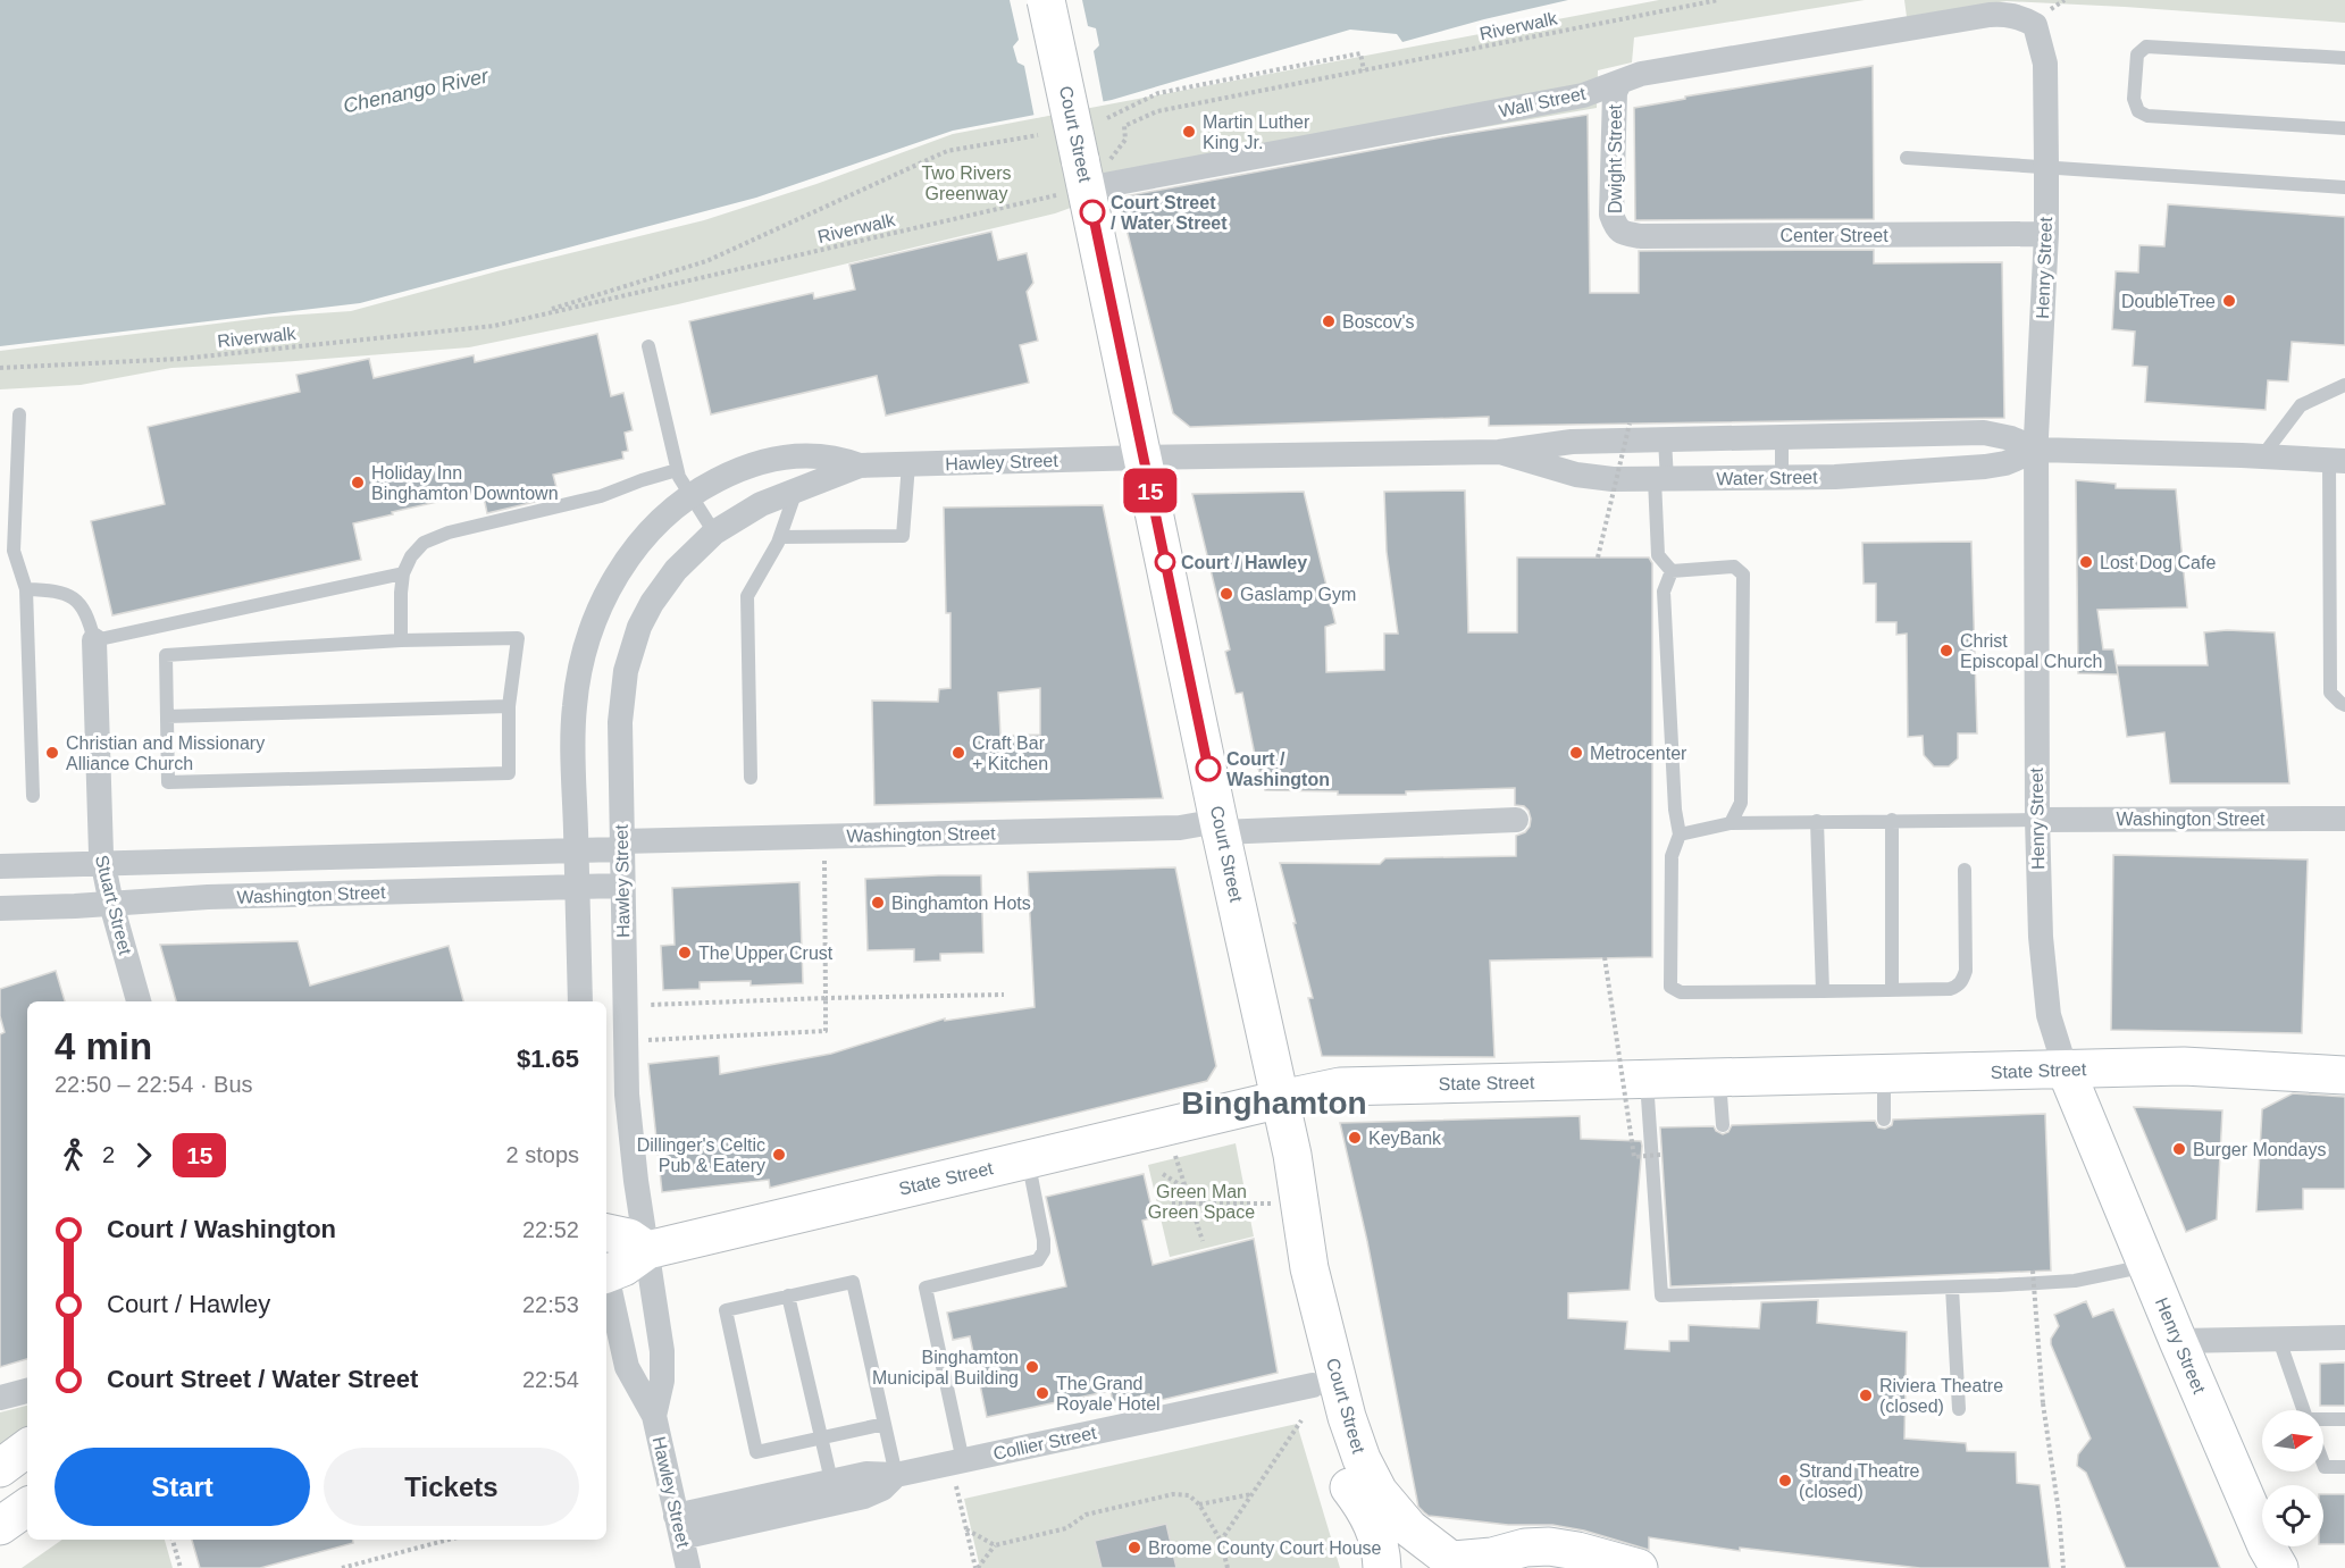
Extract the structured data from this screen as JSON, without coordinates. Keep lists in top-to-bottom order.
{
  "streets": {
    "main road": ["Court Street", "Henry Street", "State Street"],
    "street": [
      "Wall Street",
      "Dwight Street",
      "Center Street",
      "Hawley Street",
      "Water Street",
      "Washington Street",
      "Stuart Street",
      "Collier Street"
    ],
    "path": ["Riverwalk"]
  },
  "crossings": [
    ["Riverwalk", "Wall Street"],
    ["Riverwalk", "Court Street"],
    ["Wall Street", "Court Street"],
    ["Wall Street", "Dwight Street"],
    ["Wall Street", "Henry Street"],
    ["Court Street", "Hawley Street"],
    ["Court Street", "Water Street"],
    ["Court Street", "Washington Street"],
    ["Court Street", "State Street"],
    ["Court Street", "Collier Street"],
    ["Dwight Street", "Center Street"],
    ["Center Street", "Henry Street"],
    ["Henry Street", "Water Street"],
    ["Henry Street", "Washington Street"],
    ["Henry Street", "State Street"],
    ["Hawley Street", "Water Street"],
    ["Hawley Street", "Washington Street"],
    ["Hawley Street", "State Street"],
    ["Hawley Street", "Collier Street"],
    ["Washington Street", "Stuart Street"]
  ],
  "districts": ["Binghamton"],
  "water": ["Chenango River"],
  "parks": ["Two Rivers Greenway", "Green Man Green Space"],
  "places": [
    "Martin Luther King Jr.",
    "Court Street / Water Street",
    "DoubleTree",
    "Boscov's",
    "Holiday Inn Binghamton Downtown",
    "Court / Hawley",
    "Lost Dog Cafe",
    "Gaslamp Gym",
    "Christ Episcopal Church",
    "Christian and Missionary Alliance Church",
    "Craft Bar + Kitchen",
    "Metrocenter",
    "Court / Washington",
    "Binghamton Hots",
    "The Upper Crust",
    "KeyBank",
    "Burger Mondays",
    "Dillinger's Celtic Pub & Eatery",
    "Binghamton Municipal Building",
    "The Grand Royale Hotel",
    "Riviera Theatre (closed)",
    "Strand Theatre (closed)",
    "Broome County Court House"
  ],
  "lines": ["bus line 15"],
  "north": "right",
  "page": {
    "on_map": "15",
    "heading": ["4 min", "22:50 – 22:54 · Bus", "$1.65"],
    "legs": ["2", "15", "2 stops"],
    "list": [
      {
        "name": "Court / Washington",
        "value": "22:52"
      },
      {
        "name": "Court / Hawley",
        "value": "22:53"
      },
      {
        "name": "Court Street / Water Street",
        "value": "22:54"
      }
    ],
    "buttons": ["Start", "Tickets"]
  }
}
